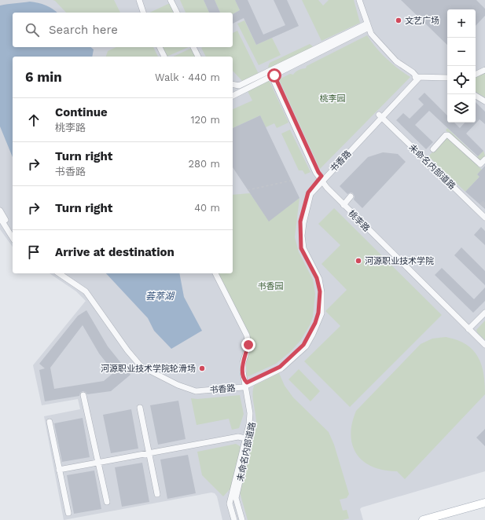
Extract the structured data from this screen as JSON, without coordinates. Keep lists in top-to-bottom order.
{
  "streets": {
    "street": ["书香路", "未命名内部道路", "桃李路"]
  },
  "crossings": [
    ["书香路", "未命名内部道路"],
    ["书香路", "桃李路"]
  ],
  "water": ["荟萃湖"],
  "parks": ["桃李园", "书香园"],
  "places": ["文艺广场", "河源职业技术学院", "河源职业技术学院轮滑场"],
  "page": {
    "map_buttons": ["+", "−"],
    "search": "Search here",
    "heading": ["6 min", "Walk · 440 m"],
    "list": [
      ["Continue", "桃李路", "120 m"],
      ["Turn right", "书香路", "280 m"],
      ["Turn right", "40 m"],
      "Arrive at destination"
    ]
  }
}
